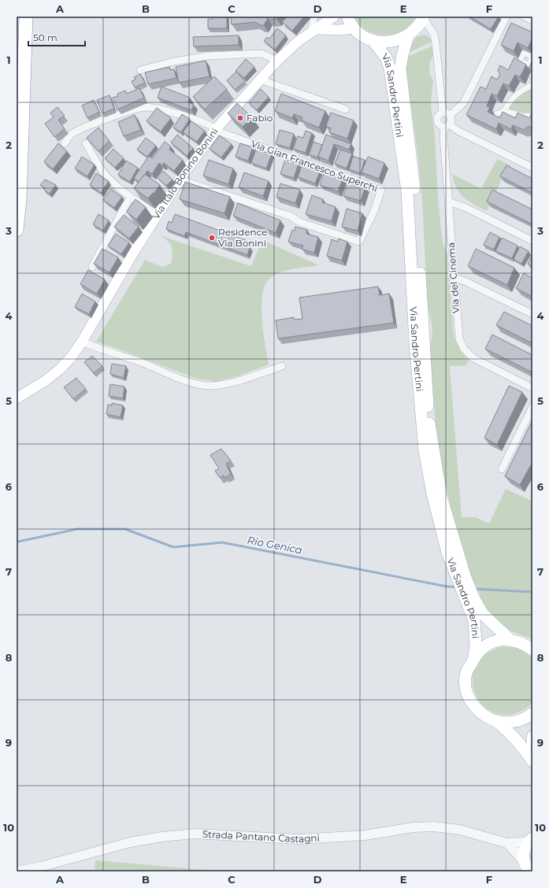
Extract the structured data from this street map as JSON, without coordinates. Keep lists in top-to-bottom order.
{
  "streets": {
    "main road": ["Via Sandro Pertini", "Via Italo Bonino Bonini"],
    "street": ["Via Gian Francesco Superchi", "Via del Cinema", "Strada Pantano Castagni"]
  },
  "crossings": [
    ["Via Gian Francesco Superchi", "Via Italo Bonino Bonini"]
  ],
  "water": ["Rio Genica"],
  "places": ["Fabio", "Residence Via Bonini"],
  "scale_bar": "50 m",
  "grid": {
    "columns": [
      "A",
      "B",
      "C",
      "D",
      "E",
      "F"
    ],
    "rows": [
      "1",
      "2",
      "3",
      "4",
      "5",
      "6",
      "7",
      "8",
      "9",
      "10"
    ]
  }
}
